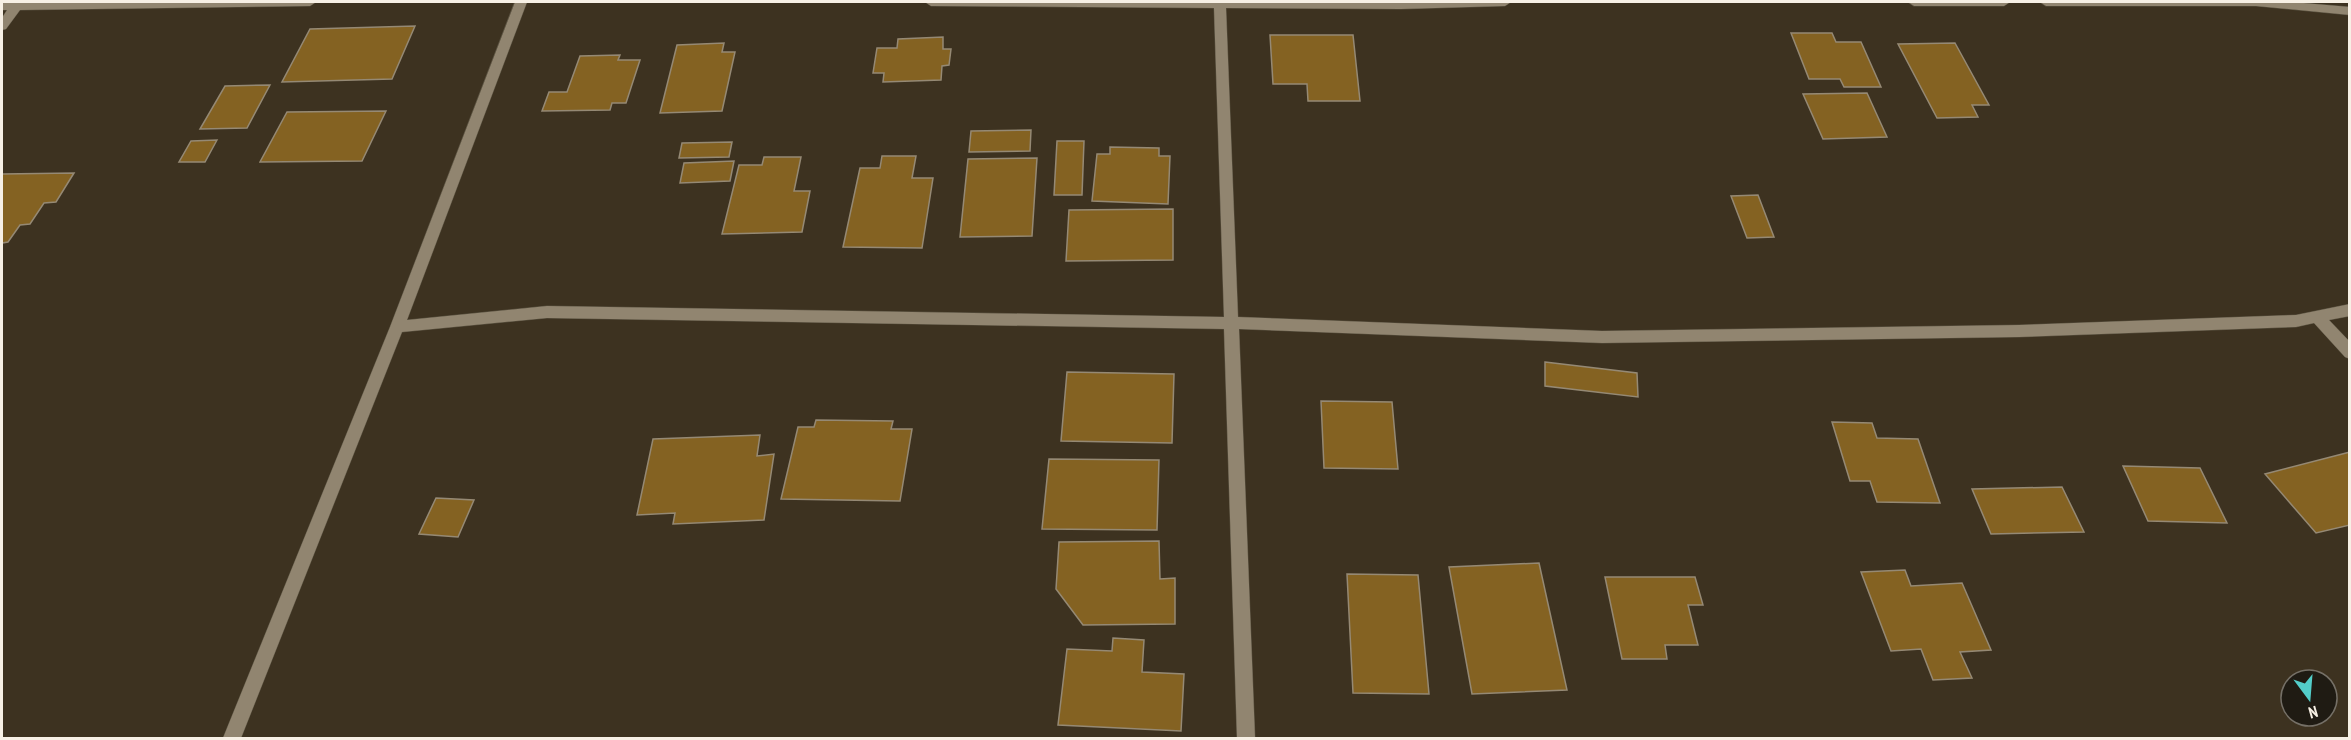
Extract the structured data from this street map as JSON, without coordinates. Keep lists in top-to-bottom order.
{
  "north": "bottom"
}
